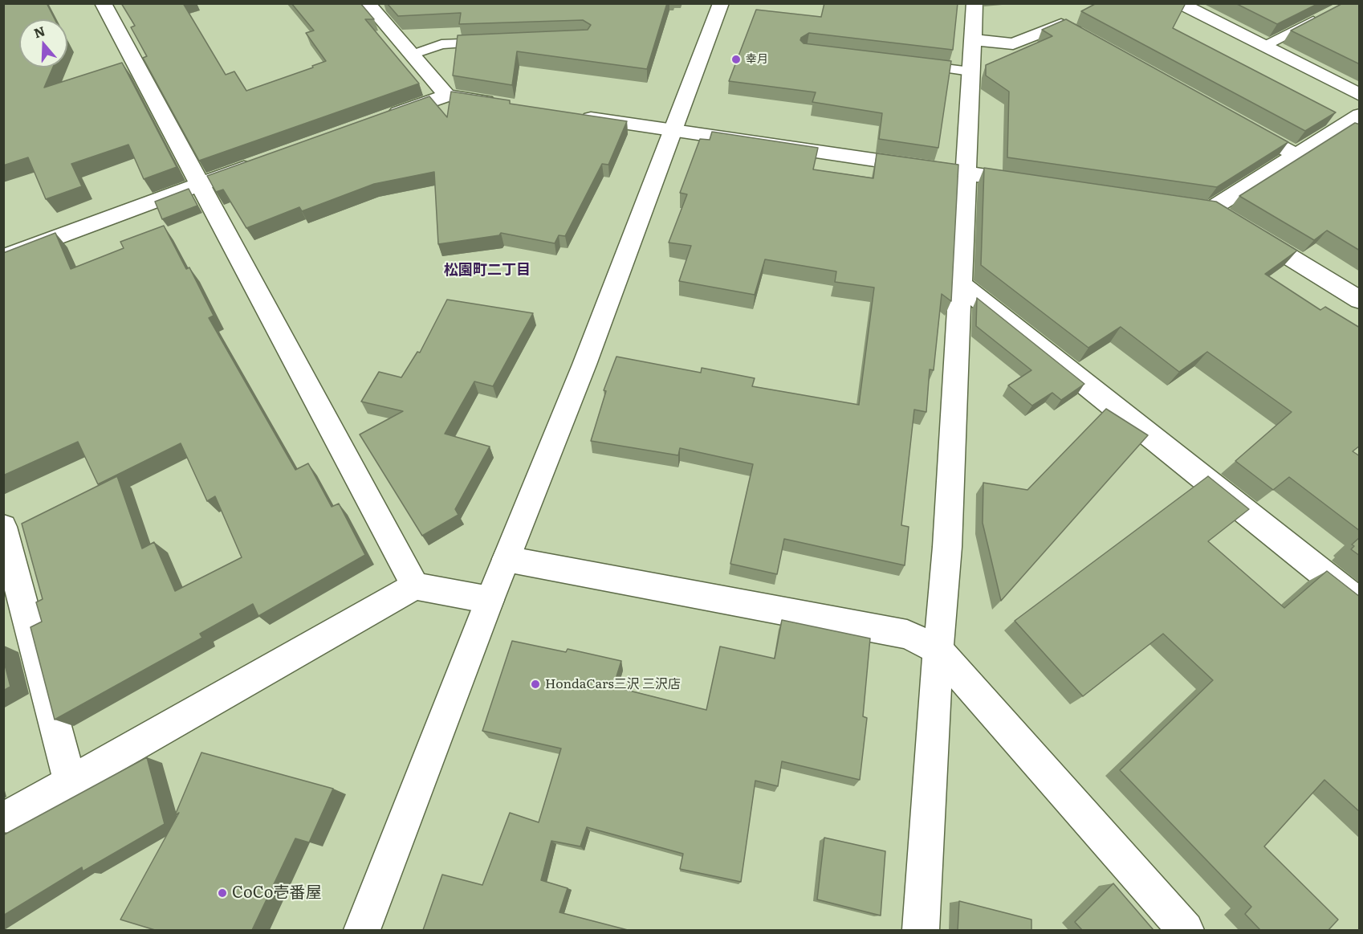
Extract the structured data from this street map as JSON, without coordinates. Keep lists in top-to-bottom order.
{
  "districts": ["松園町二丁目"],
  "places": ["幸月", "HondaCars三沢 三沢店", "CoCo壱番屋"],
  "north": "top"
}
